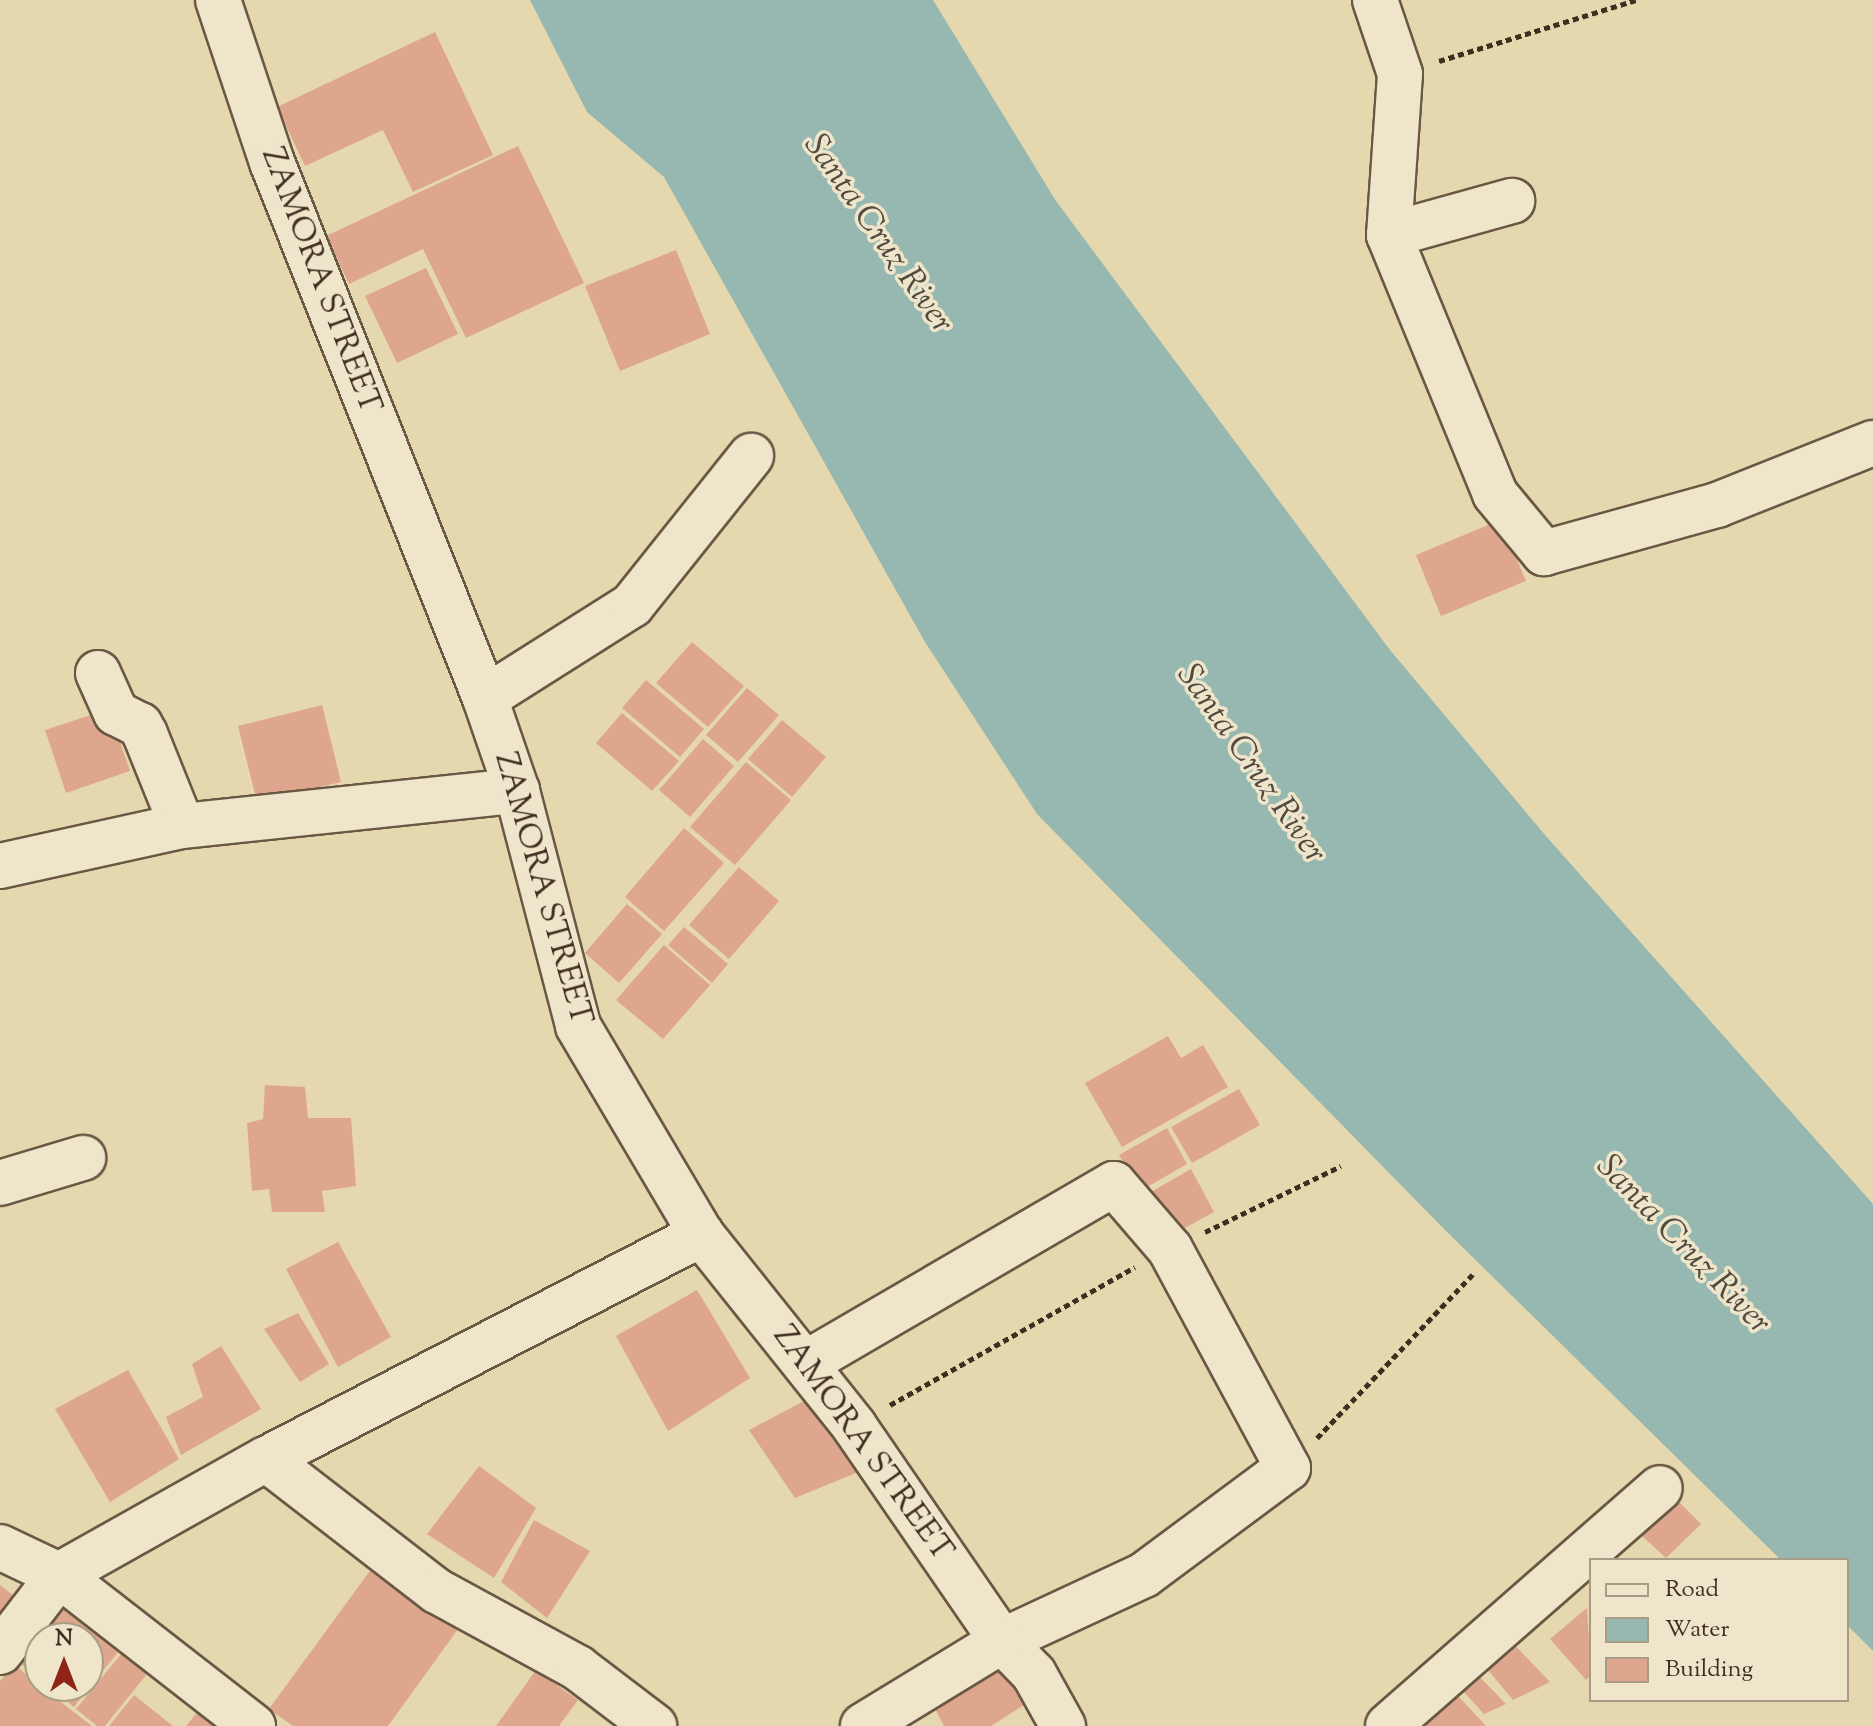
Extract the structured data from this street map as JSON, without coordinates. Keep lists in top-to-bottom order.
{
  "streets": {
    "street": ["ZAMORA STREET"]
  },
  "water": ["Santa Cruz River"],
  "legend": ["Road", "Water", "Building"],
  "north": "top"
}
